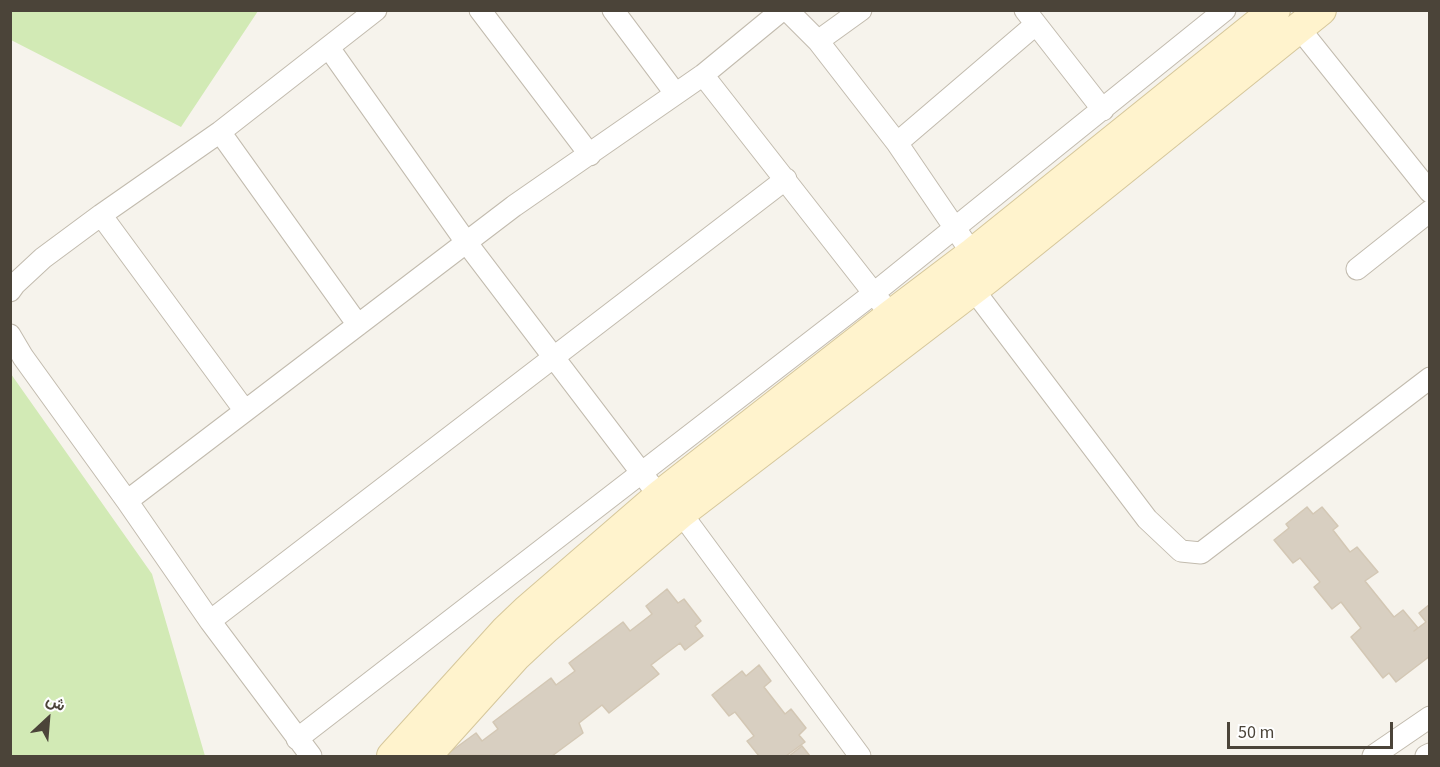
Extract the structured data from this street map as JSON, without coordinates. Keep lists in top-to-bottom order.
{
  "scale_bar": "50 m",
  "north": "top right"
}
